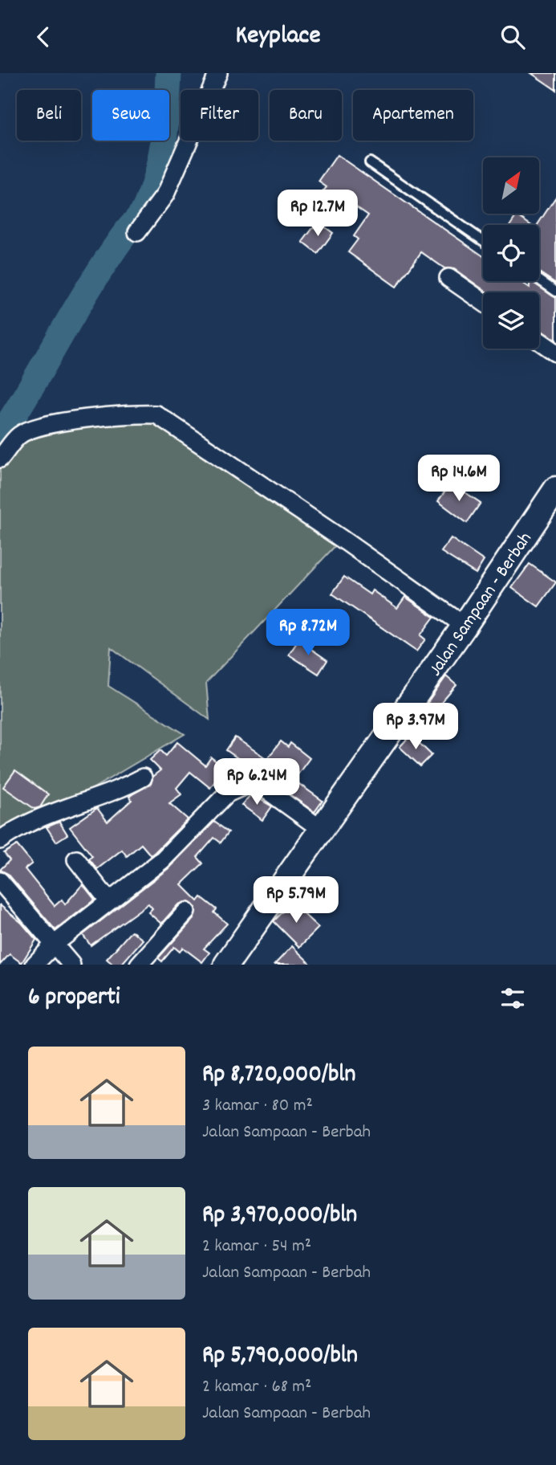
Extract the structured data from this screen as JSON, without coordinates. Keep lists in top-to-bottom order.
{
  "streets": {
    "main road": ["Jalan Sampaan - Berbah"]
  },
  "north": "top right",
  "page": {
    "header": "Keyplace",
    "chip": [
      "Beli",
      "Sewa",
      "Filter",
      "Baru",
      "Apartemen"
    ],
    "price": [
      "Rp 12.7M",
      "Rp 14.6M",
      "Rp 8.72M",
      "Rp 3.97M",
      "Rp 6.24M",
      "Rp 5.79M"
    ],
    "heading": "6 properti",
    "list": [
      {
        "name": "Rp 8,720,000/bln",
        "note": "3 kamar · 80 m² · Jalan Sampaan - Berbah"
      },
      {
        "name": "Rp 3,970,000/bln",
        "note": "2 kamar · 54 m² · Jalan Sampaan - Berbah"
      },
      {
        "name": "Rp 5,790,000/bln",
        "note": "2 kamar · 68 m² · Jalan Sampaan - Berbah"
      }
    ]
  }
}
